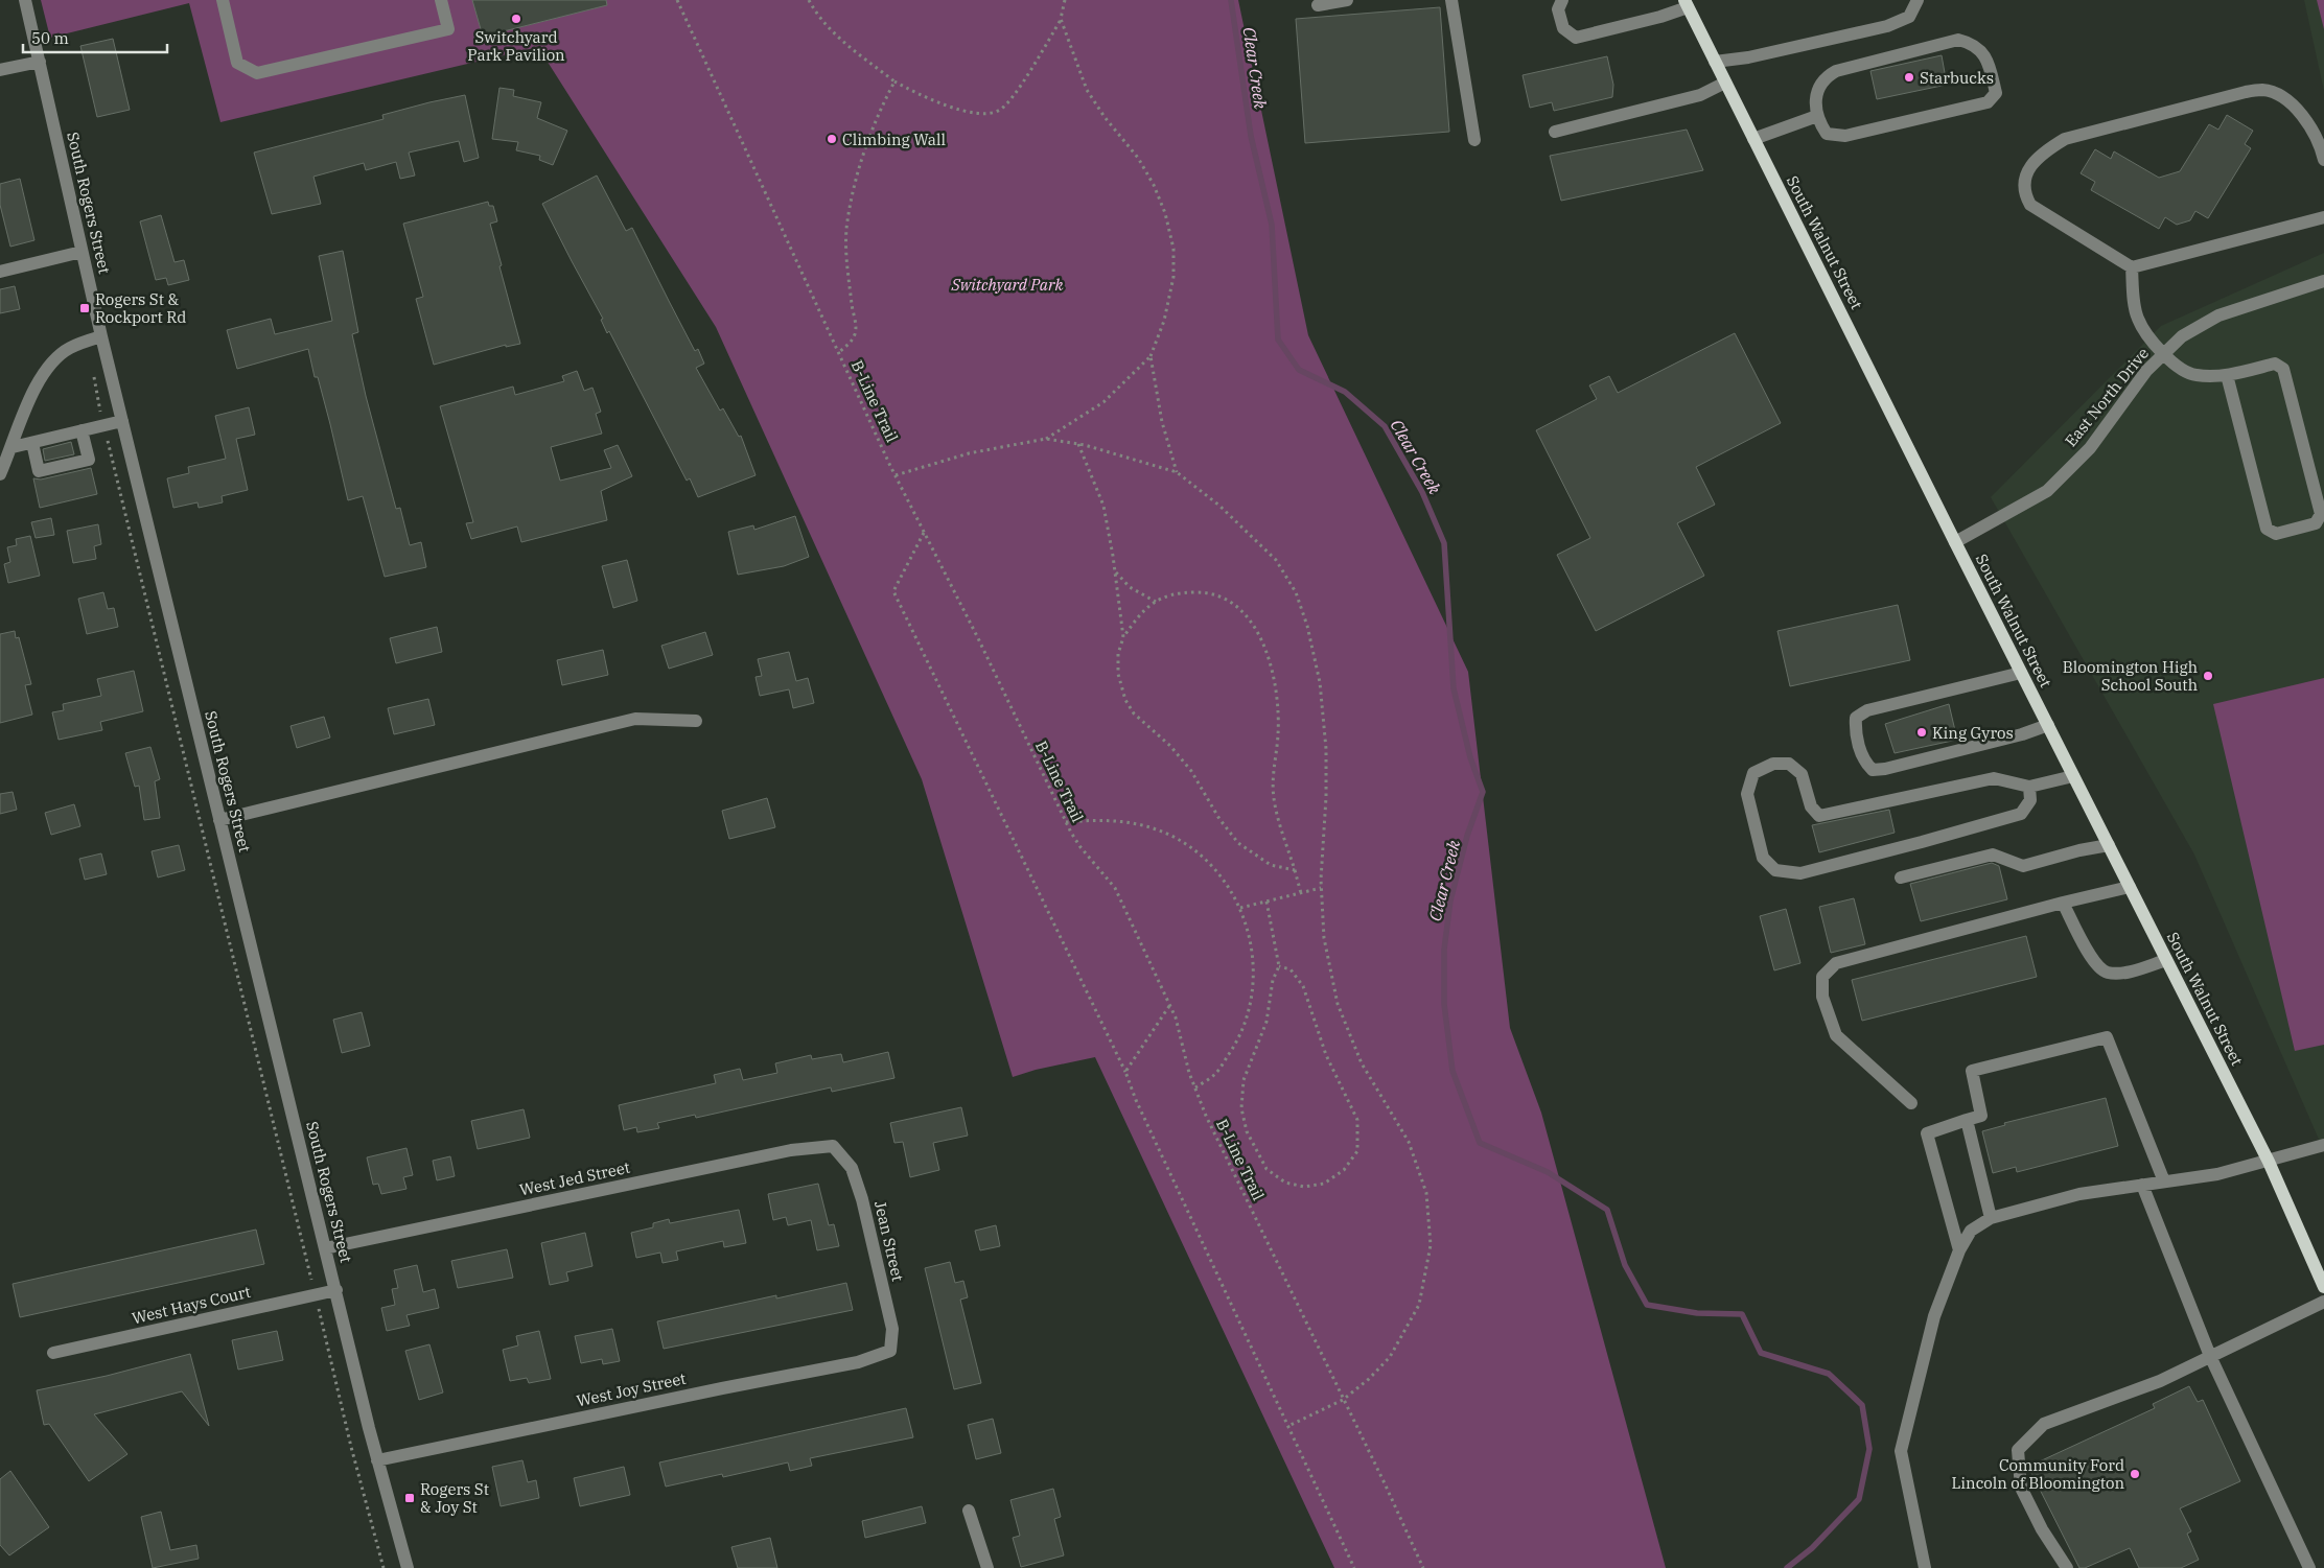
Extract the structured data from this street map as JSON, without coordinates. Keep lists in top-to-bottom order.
{
  "streets": {
    "main road": ["South Walnut Street"],
    "street": [
      "South Rogers Street",
      "East North Drive",
      "West Jed Street",
      "Jean Street",
      "West Hays Court",
      "West Joy Street"
    ],
    "path": ["B-Line Trail"]
  },
  "crossings": [
    ["South Rogers Street", "West Jed Street"],
    ["South Rogers Street", "West Hays Court"],
    ["South Rogers Street", "West Joy Street"],
    ["South Walnut Street", "East North Drive"],
    ["West Jed Street", "Jean Street"],
    ["Jean Street", "West Joy Street"]
  ],
  "water": ["Clear Creek"],
  "parks": ["Switchyard Park"],
  "places": {
    "other": [
      "Switchyard Park Pavilion",
      "Starbucks",
      "Climbing Wall",
      "Bloomington High School South",
      "King Gyros",
      "Community Ford Lincoln of Bloomington"
    ],
    "transit": ["Rogers St & Rockport Rd", "Rogers St & Joy St"]
  },
  "scale_bar": "50 m"
}
